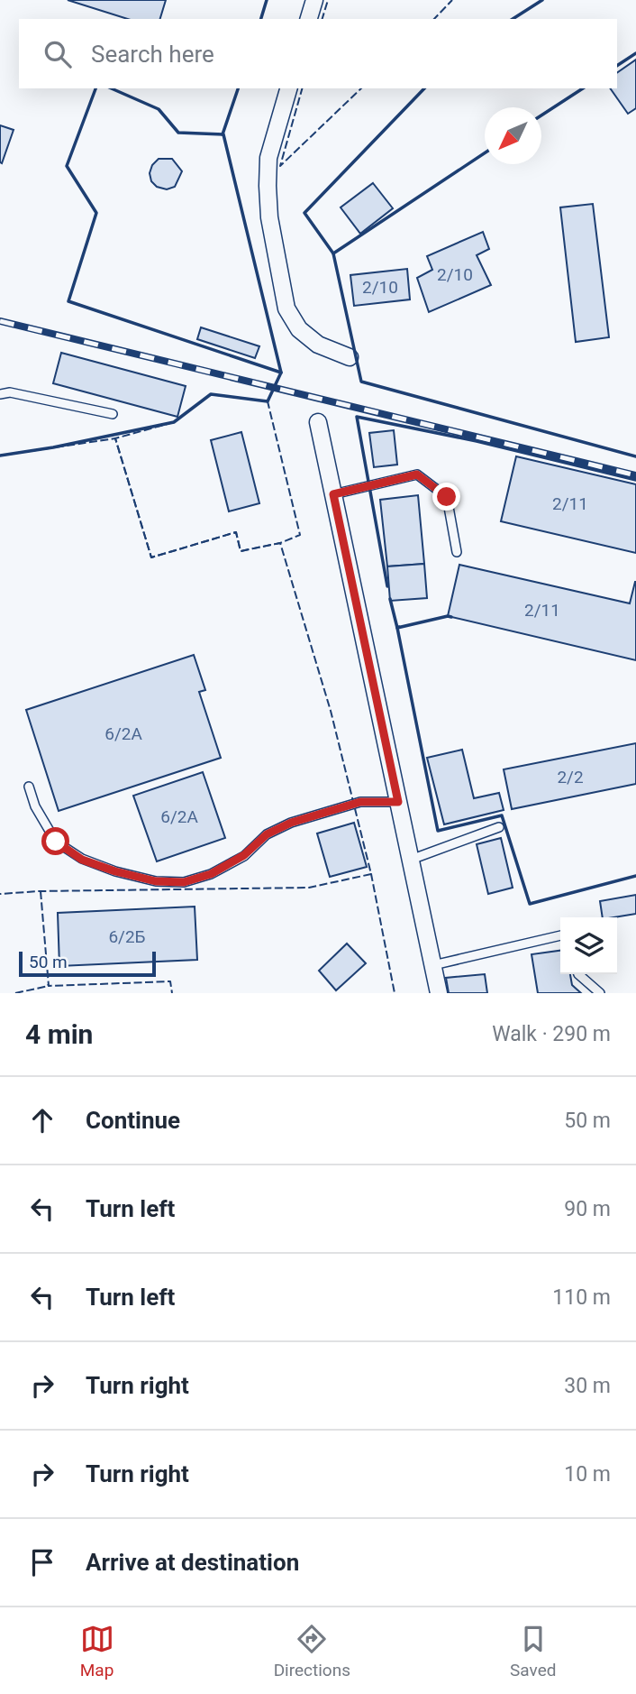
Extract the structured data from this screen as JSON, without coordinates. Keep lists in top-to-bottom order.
{
  "house_numbers": [
    "2/10",
    "2/10",
    "2/11",
    "2/11",
    "6/2А",
    "2/2",
    "6/2А",
    "6/2Б"
  ],
  "scale_bar": "50 m",
  "north": "bottom left",
  "page": {
    "search": "Search here",
    "scale": "50 m",
    "heading": ["4 min", "Walk · 290 m"],
    "list": [
      ["Continue", "50 m"],
      ["Turn left", "90 m"],
      ["Turn left", "110 m"],
      ["Turn right", "30 m"],
      ["Turn right", "10 m"],
      "Arrive at destination"
    ],
    "nav": ["Map", "Directions", "Saved"]
  }
}
